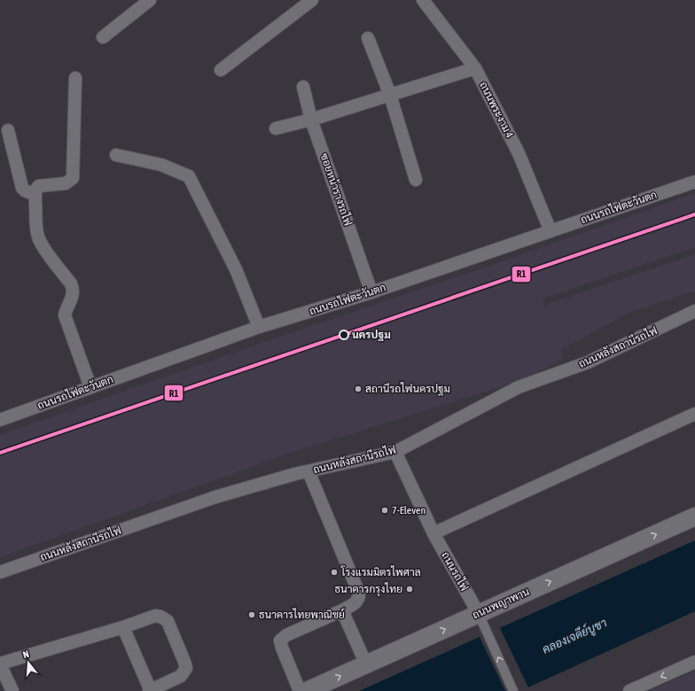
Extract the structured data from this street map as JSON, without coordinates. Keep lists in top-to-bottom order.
{
  "streets": {
    "main road": ["ถนนพญาพาน"],
    "street": [
      "ถนนพระงาม 4",
      "ซอยหน้ารางรถไฟ",
      "ถนนรถไฟตะวันตก",
      "ถนนหลังสถานีรถไฟ",
      "ถนนรถไฟ"
    ]
  },
  "crossings": [
    ["ถนนพระงาม 4", "ถนนรถไฟตะวันตก"],
    ["ซอยหน้ารางรถไฟ", "ถนนรถไฟตะวันตก"],
    ["ถนนหลังสถานีรถไฟ", "ถนนรถไฟ"],
    ["ถนนรถไฟ", "ถนนพญาพาน"]
  ],
  "one_way": ["ถนนพญาพาน"],
  "water": ["คลองเจดีย์บูชา"],
  "places": [
    "นครปฐม",
    "สถานีรถไฟนครปฐม",
    "7-Eleven",
    "โรงแรมมิตรไพศาล",
    "ธนาคารกรุงไทย",
    "ธนาคารไทยพาณิชย์"
  ],
  "lines": ["transit line R1"],
  "north": "top"
}
